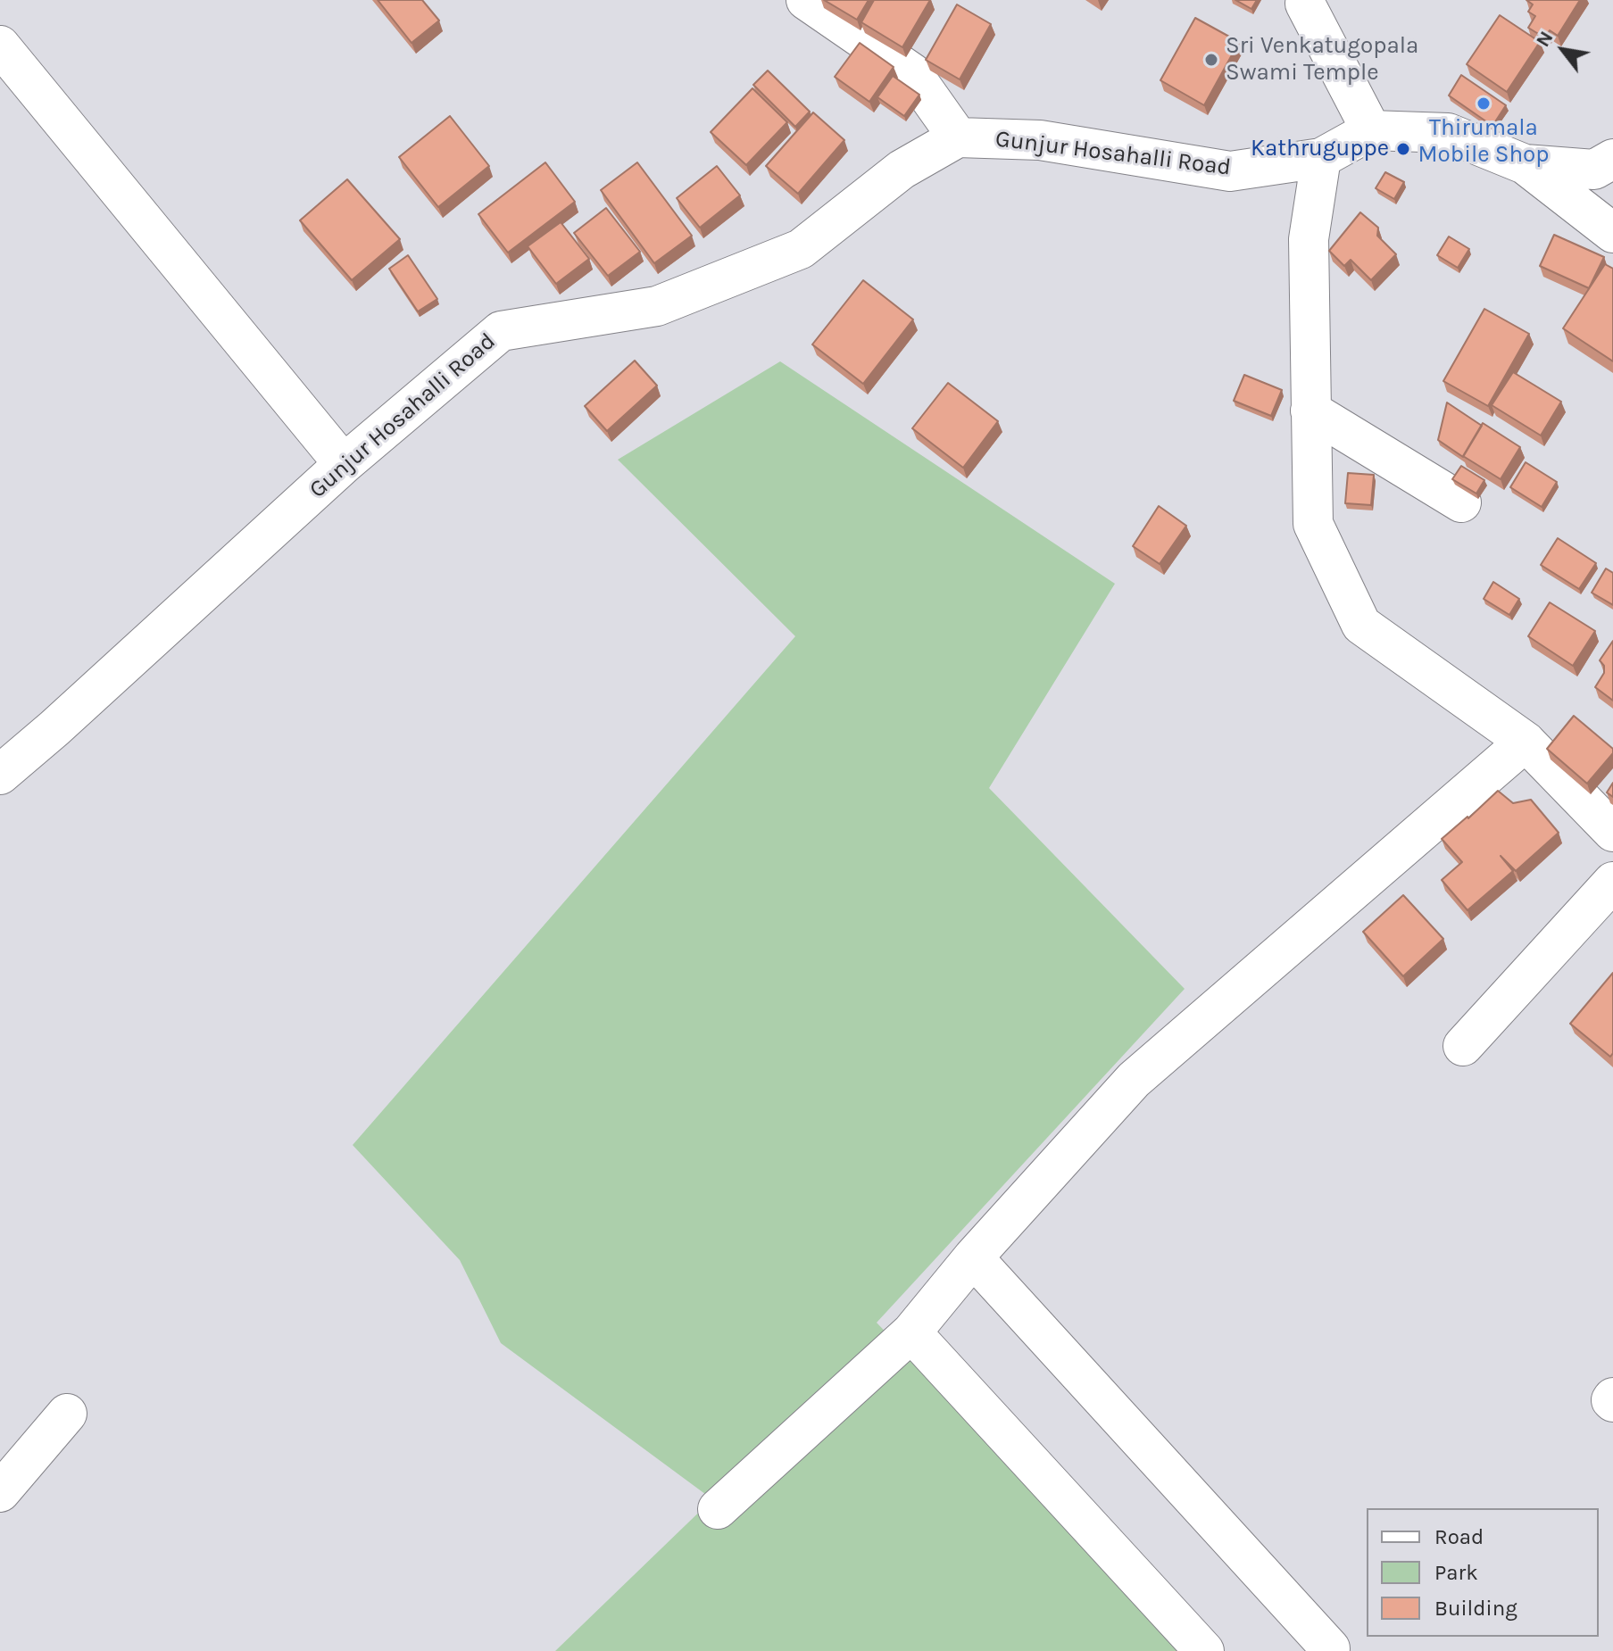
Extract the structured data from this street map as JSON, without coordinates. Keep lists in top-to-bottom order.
{
  "streets": {
    "street": ["Gunjur Hosahalli Road"]
  },
  "places": ["Sri Venkatugopala Swami Temple", "Thirumala Mobile Shop", "Kathruguppe"],
  "legend": ["Road", "Park", "Building"],
  "north": "top left"
}
